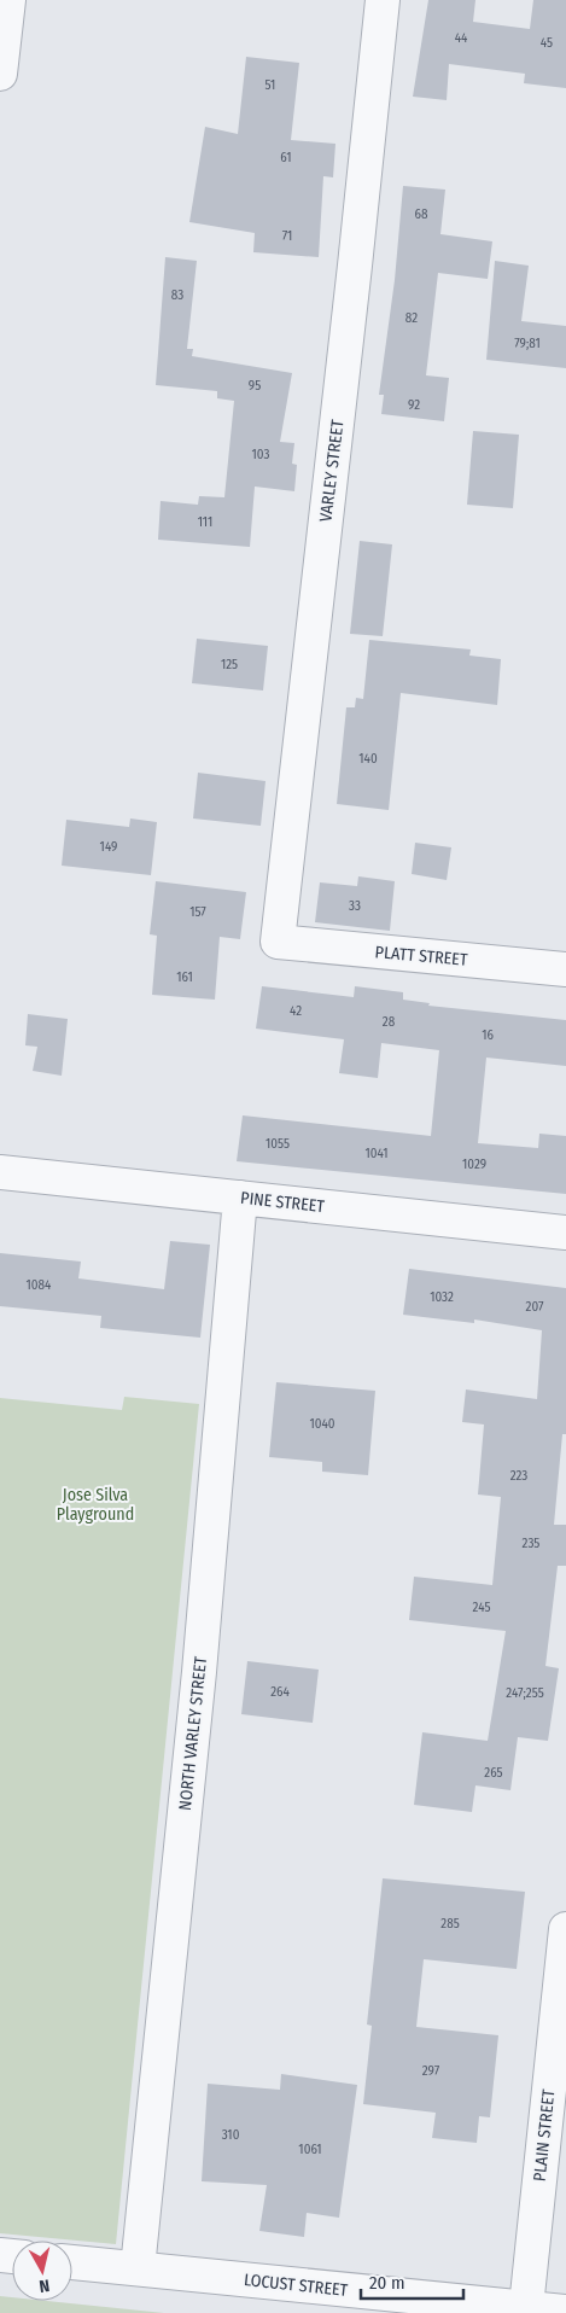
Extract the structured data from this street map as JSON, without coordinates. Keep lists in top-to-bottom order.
{
  "streets": {
    "street": [
      "VARLEY STREET",
      "PLATT STREET",
      "PINE STREET",
      "NORTH VARLEY STREET",
      "PLAIN STREET",
      "LOCUST STREET"
    ]
  },
  "crossings": [
    ["VARLEY STREET", "PLATT STREET"],
    ["PINE STREET", "NORTH VARLEY STREET"],
    ["NORTH VARLEY STREET", "LOCUST STREET"],
    ["PLAIN STREET", "LOCUST STREET"]
  ],
  "parks": ["Jose Silva Playground"],
  "house_numbers": [
    "44",
    "45",
    "51",
    "61",
    "68",
    "71",
    "83",
    "82",
    "79;81",
    "95",
    "92",
    "103",
    "111",
    "125",
    "140",
    "149",
    "33",
    "157",
    "161",
    "42",
    "28",
    "16",
    "1055",
    "1041",
    "1029",
    "1084",
    "1032",
    "207",
    "1040",
    "223",
    "235",
    "245",
    "264",
    "247;255",
    "265",
    "285",
    "297",
    "310",
    "1061"
  ],
  "scale_bar": "20 m",
  "north": "bottom"
}
